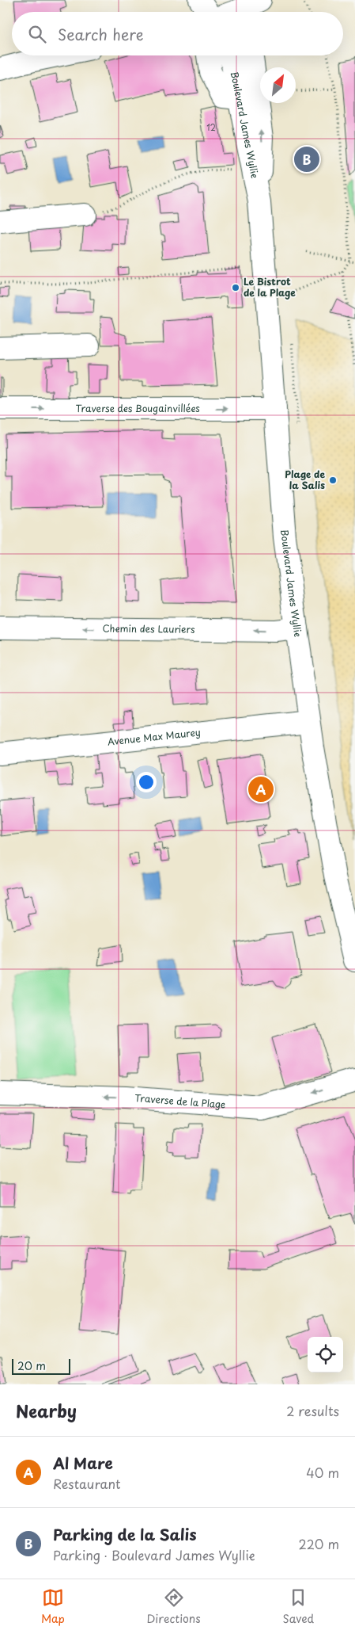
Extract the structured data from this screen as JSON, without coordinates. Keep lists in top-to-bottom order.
{
  "streets": {
    "street": [
      "Boulevard James Wyllie",
      "Traverse des Bougainvillées",
      "Chemin des Lauriers",
      "Avenue Max Maurey",
      "Traverse de la Plage"
    ]
  },
  "crossings": [
    ["Boulevard James Wyllie", "Traverse des Bougainvillées"],
    ["Boulevard James Wyllie", "Chemin des Lauriers"],
    ["Boulevard James Wyllie", "Avenue Max Maurey"]
  ],
  "one_way": ["Chemin des Lauriers", "Traverse de la Plage"],
  "places": ["Le Bistrot de la Plage", "Plage de la Salis"],
  "house_numbers": ["12"],
  "scale_bar": "20 m",
  "north": "top right",
  "page": {
    "search": "Search here",
    "pins": ["B", "A"],
    "scale": "20 m",
    "heading": ["Nearby", "2 results"],
    "list": [
      {
        "mark": "A",
        "name": "Al Mare",
        "note": "Restaurant",
        "value": "40 m"
      },
      {
        "mark": "B",
        "name": "Parking de la Salis",
        "note": "Parking · Boulevard James Wyllie",
        "value": "220 m"
      }
    ],
    "nav": ["Map", "Directions", "Saved"]
  }
}
